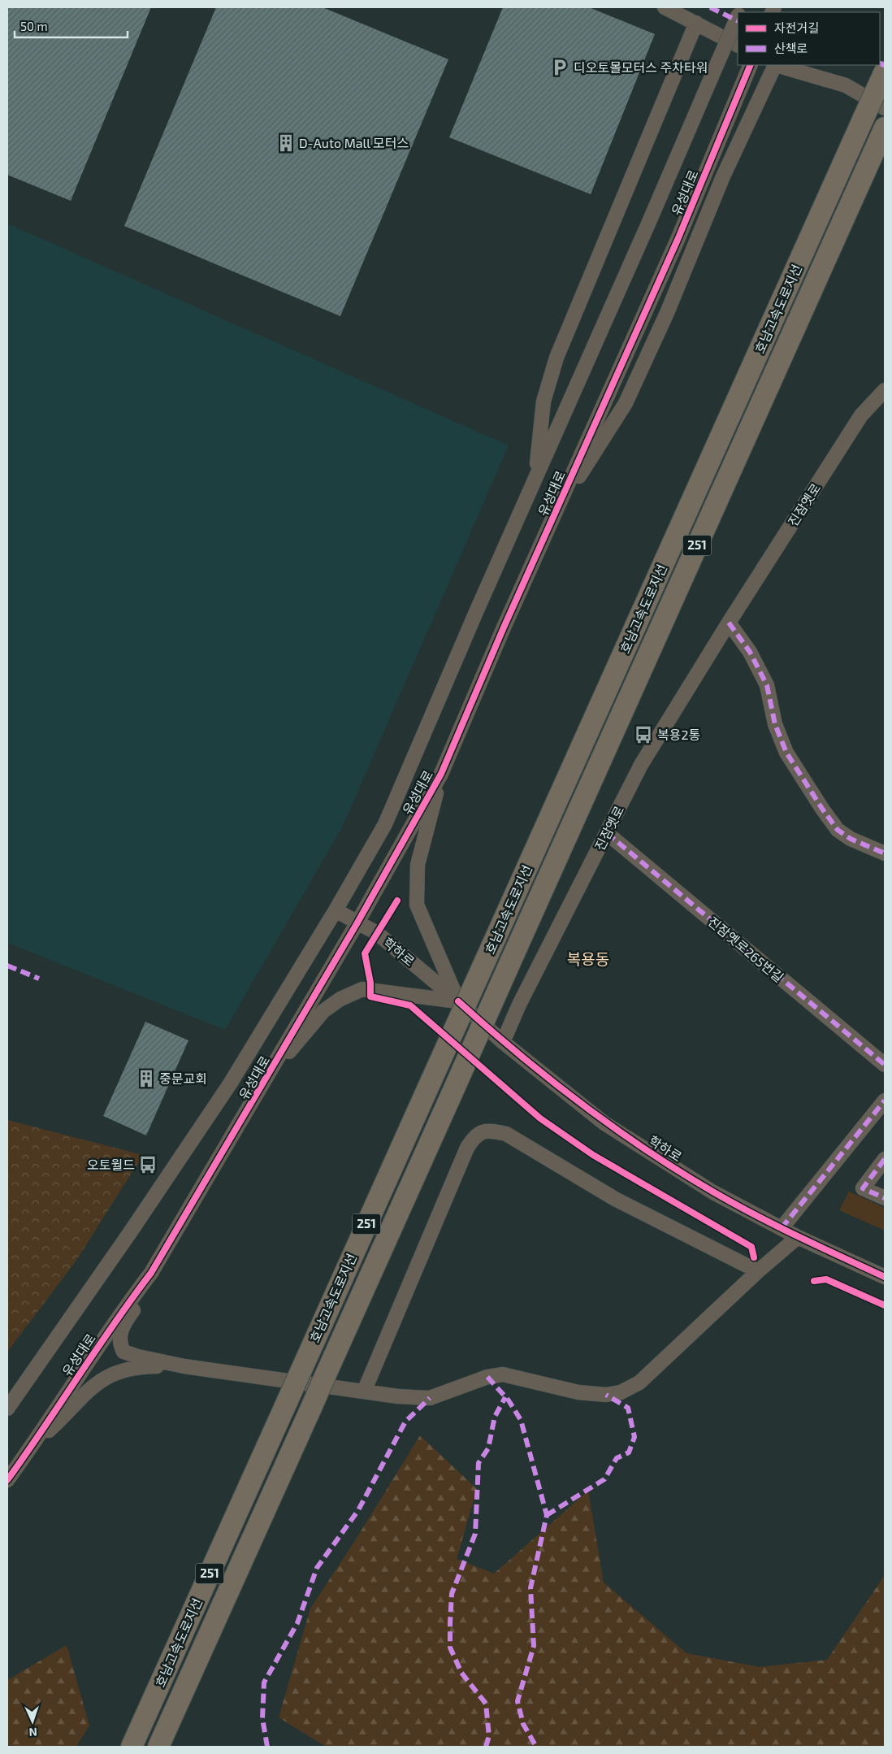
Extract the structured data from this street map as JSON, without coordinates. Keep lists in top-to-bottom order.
{
  "streets": {
    "highway": ["호남고속도로지선", "251"],
    "street": [
      "유성대로",
      "진잠옛로",
      "진잠옛로265번길",
      "학하로"
    ]
  },
  "crossings": [
    ["유성대로", "학하로"],
    ["진잠옛로", "진잠옛로265번길"],
    ["진잠옛로", "학하로"]
  ],
  "districts": ["복용동"],
  "places": {
    "parking": ["디오토몰모터스 주차타워"],
    "building": ["D-Auto Mall 모터스", "중문교회"],
    "bus stop": ["복용2통", "오토월드"]
  },
  "legend": ["자전거길", "산책로"],
  "scale_bar": "50 m",
  "north": "bottom"
}
